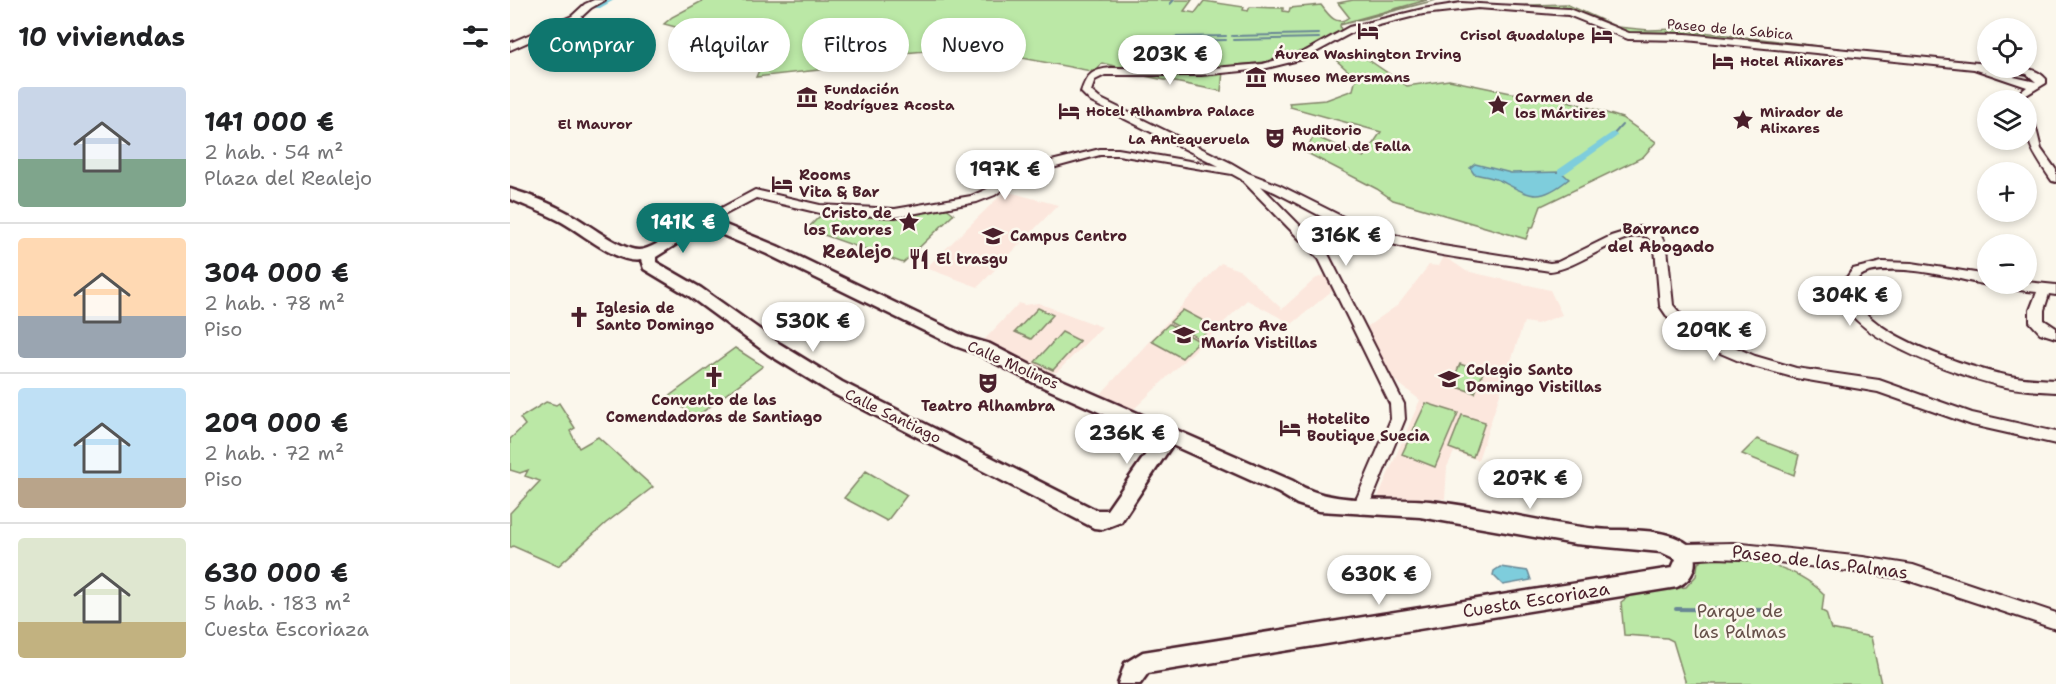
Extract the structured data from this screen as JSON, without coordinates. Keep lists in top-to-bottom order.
{
  "streets": {
    "main road": ["Calle Molinos", "Calle Santiago", "Cuesta Escoriaza"],
    "street": ["Paseo de la Sabica", "Paseo de las Palmas"]
  },
  "crossings": [
    ["Calle Molinos", "Calle Santiago"],
    ["Calle Molinos", "Paseo de las Palmas"],
    ["Calle Molinos", "Cuesta Escoriaza"],
    ["Paseo de las Palmas", "Cuesta Escoriaza"]
  ],
  "districts": [
    "El Mauror",
    "La Antequeruela",
    "Barranco del Abogado",
    "Realejo"
  ],
  "parks": ["Parque de las Palmas"],
  "places": {
    "hotel": [
      "Áurea Washington Irving",
      "Crisol Guadalupe",
      "Hotel Alixares",
      "Hotel Alhambra Palace",
      "Rooms Vita & Bar",
      "Hotelito Boutique Suecia"
    ],
    "museum": ["Museo Meersmans", "Fundación Rodríguez Acosta"],
    "place": ["Carmen de los Mártires", "Mirador de Alixares", "Cristo de los Favores"],
    "theatre": ["Auditorio Manuel de Falla", "Teatro Alhambra"],
    "school or university": ["Campus Centro", "Centro Ave María Vistillas", "Colegio Santo Domingo Vistillas"],
    "restaurant": ["El trasgu"],
    "church": ["Iglesia de Santo Domingo", "Convento de las Comendadoras de Santiago"]
  },
  "page": {
    "heading": "10 viviendas",
    "map_buttons": ["+", "−"],
    "chip": [
      "Comprar",
      "Alquilar",
      "Filtros",
      "Nuevo"
    ],
    "price": [
      "203K €",
      "197K €",
      "141K €",
      "316K €",
      "304K €",
      "530K €",
      "209K €",
      "236K €",
      "207K €",
      "630K €"
    ],
    "list": [
      {
        "name": "141 000 €",
        "note": "2 hab. · 54 m² · Plaza del Realejo"
      },
      {
        "name": "304 000 €",
        "note": "2 hab. · 78 m² · Piso"
      },
      {
        "name": "209 000 €",
        "note": "2 hab. · 72 m² · Piso"
      },
      {
        "name": "630 000 €",
        "note": "5 hab. · 183 m² · Cuesta Escoriaza"
      }
    ]
  }
}
